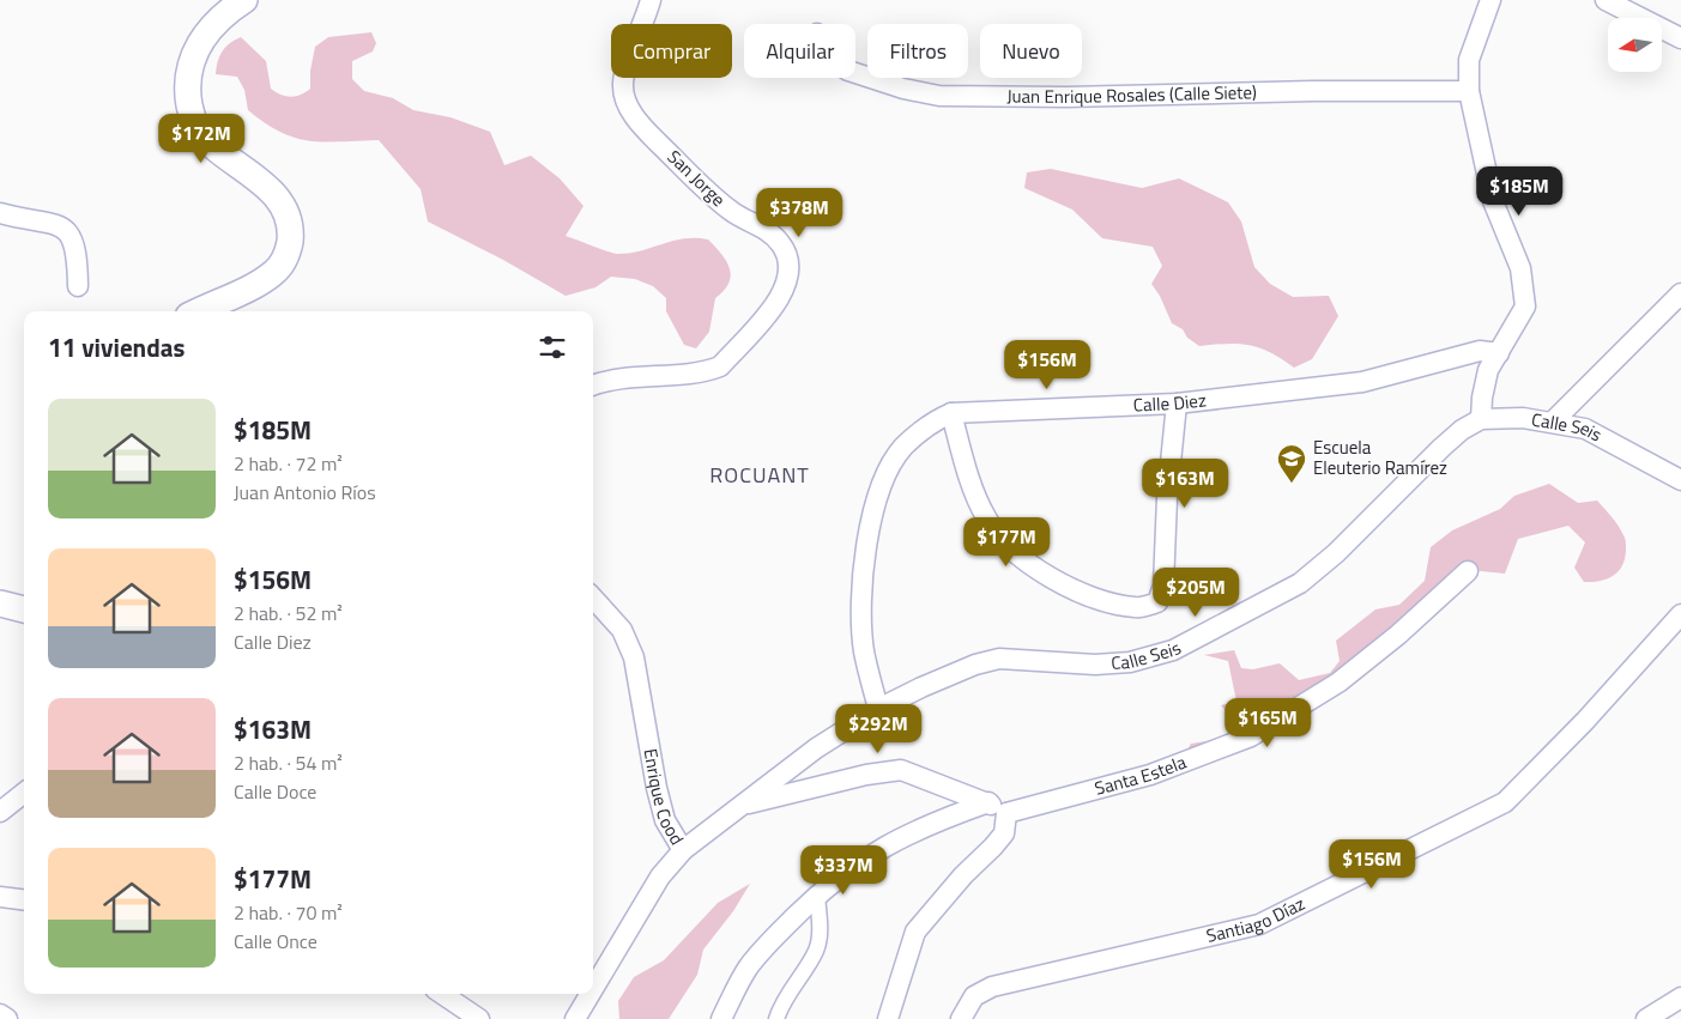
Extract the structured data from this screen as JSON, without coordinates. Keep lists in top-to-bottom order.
{
  "streets": {
    "street": [
      "Juan Enrique Rosales (Calle Siete)",
      "San Jorge",
      "Calle Diez",
      "Calle Seis",
      "Santa Estela",
      "Enrique Cood",
      "Santiago Díaz"
    ]
  },
  "crossings": [
    ["Calle Diez", "Calle Seis"],
    ["Calle Seis", "Enrique Cood"]
  ],
  "districts": ["ROCUANT"],
  "places": {
    "school or university": ["Escuela Eleuterio Ramírez"]
  },
  "north": "left",
  "page": {
    "chip": [
      "Comprar",
      "Alquilar",
      "Filtros",
      "Nuevo"
    ],
    "price": [
      "$172M",
      "$185M",
      "$378M",
      "$156M",
      "$163M",
      "$177M",
      "$205M",
      "$165M",
      "$292M",
      "$156M",
      "$337M"
    ],
    "heading": "11 viviendas",
    "list": [
      {
        "name": "$185M",
        "note": "2 hab. · 72 m² · Juan Antonio Ríos"
      },
      {
        "name": "$156M",
        "note": "2 hab. · 52 m² · Calle Diez"
      },
      {
        "name": "$163M",
        "note": "2 hab. · 54 m² · Calle Doce"
      },
      {
        "name": "$177M",
        "note": "2 hab. · 70 m² · Calle Once"
      }
    ]
  }
}
